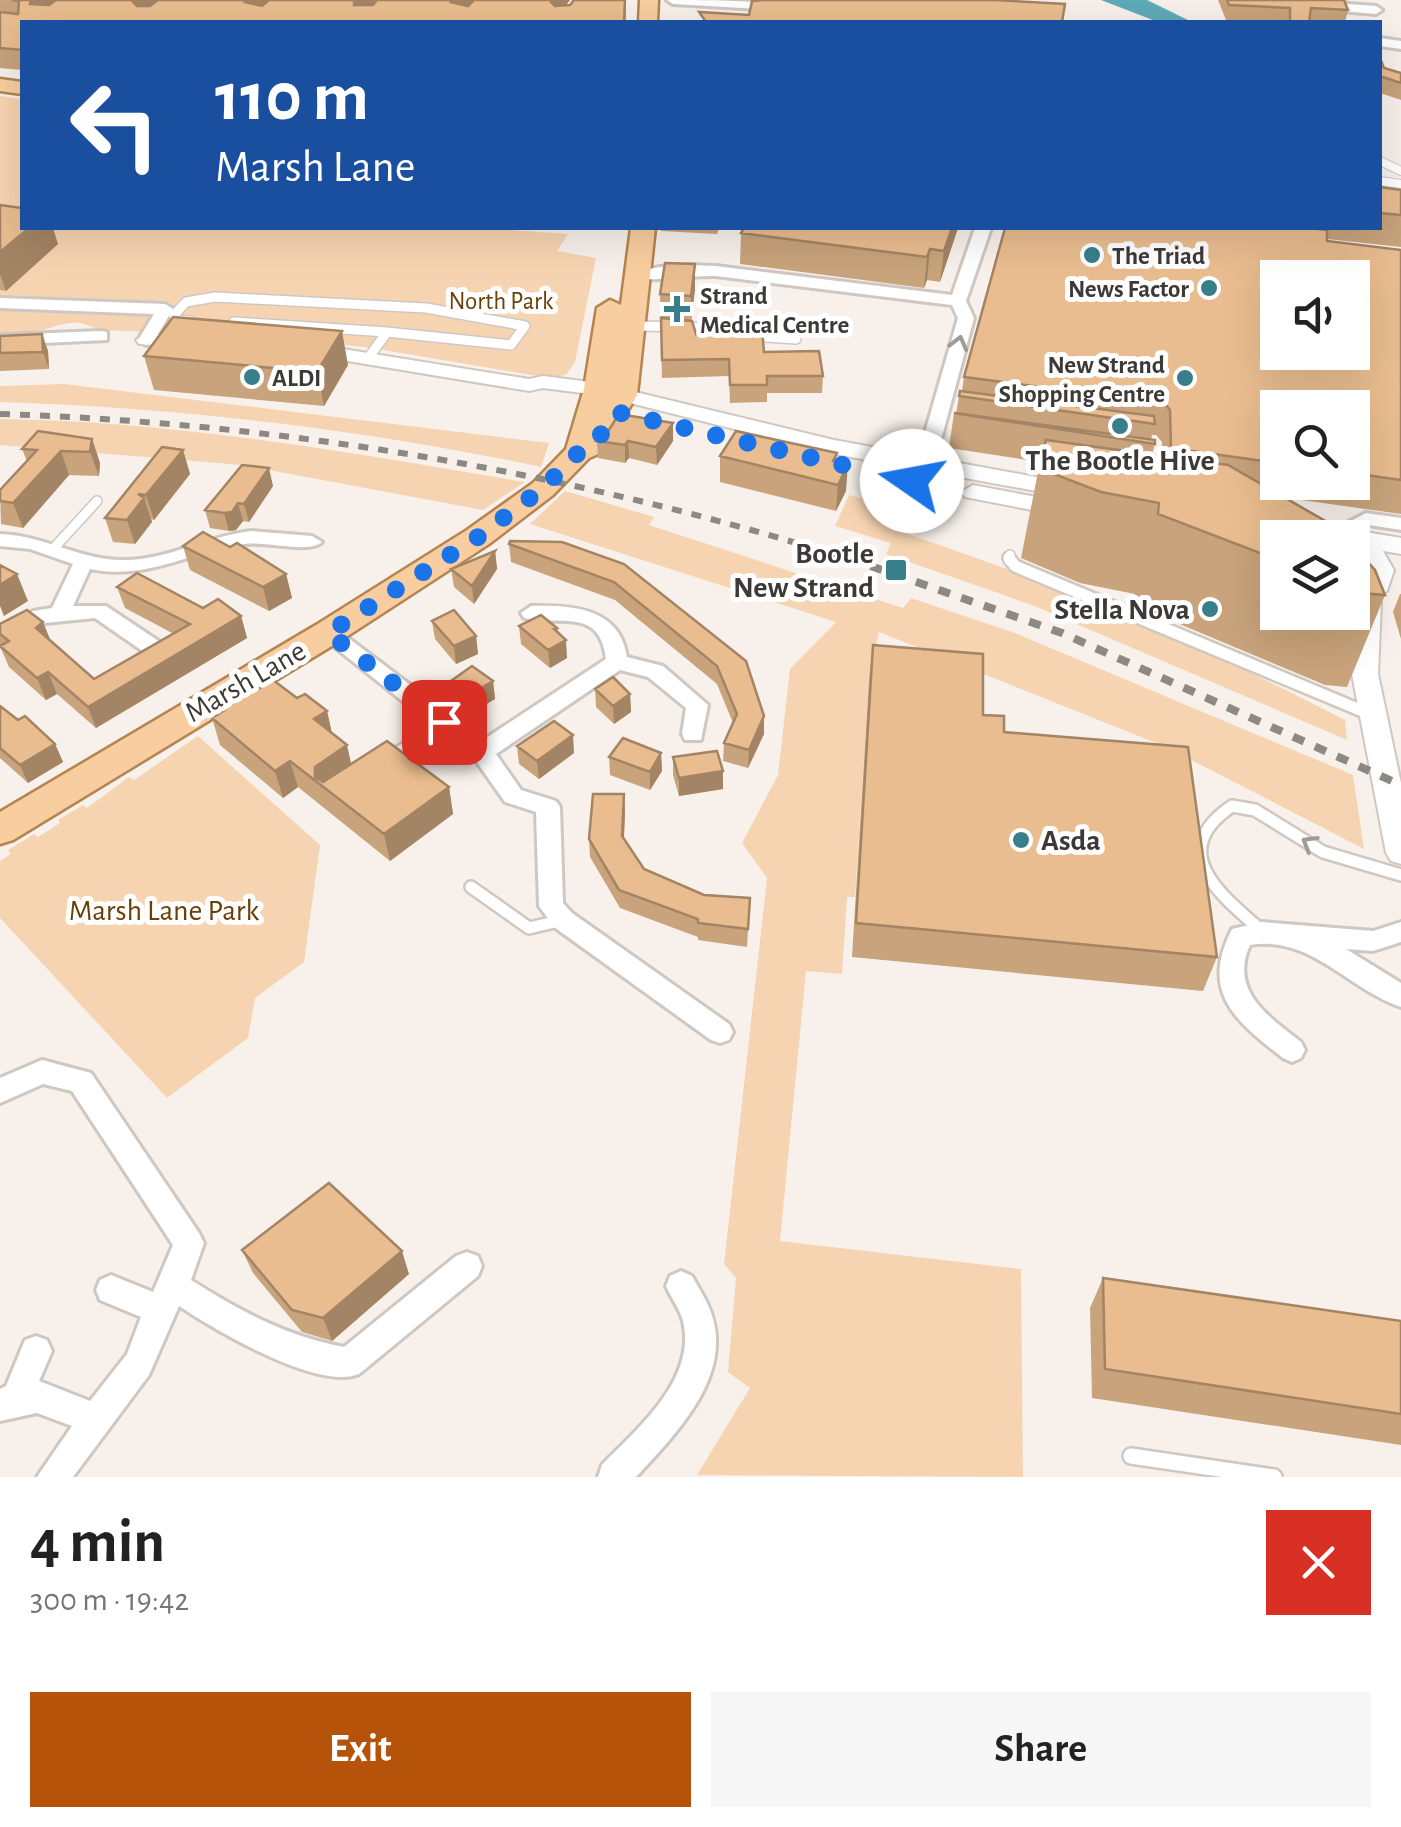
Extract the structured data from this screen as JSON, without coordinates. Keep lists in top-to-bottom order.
{
  "streets": {
    "main road": ["Marsh Lane"]
  },
  "parks": ["North Park", "Marsh Lane Park"],
  "places": {
    "other": [
      "The Triad",
      "News Factor",
      "ALDI",
      "New Strand Shopping Centre",
      "The Bootle Hive",
      "Stella Nova",
      "Asda"
    ],
    "health": ["Strand Medical Centre"],
    "transit": ["Bootle New Strand"]
  },
  "page": {
    "turn": ["110 m", "Marsh Lane"],
    "heading": ["4 min", "300 m · 19:42"],
    "buttons": ["Exit", "Share"]
  }
}
